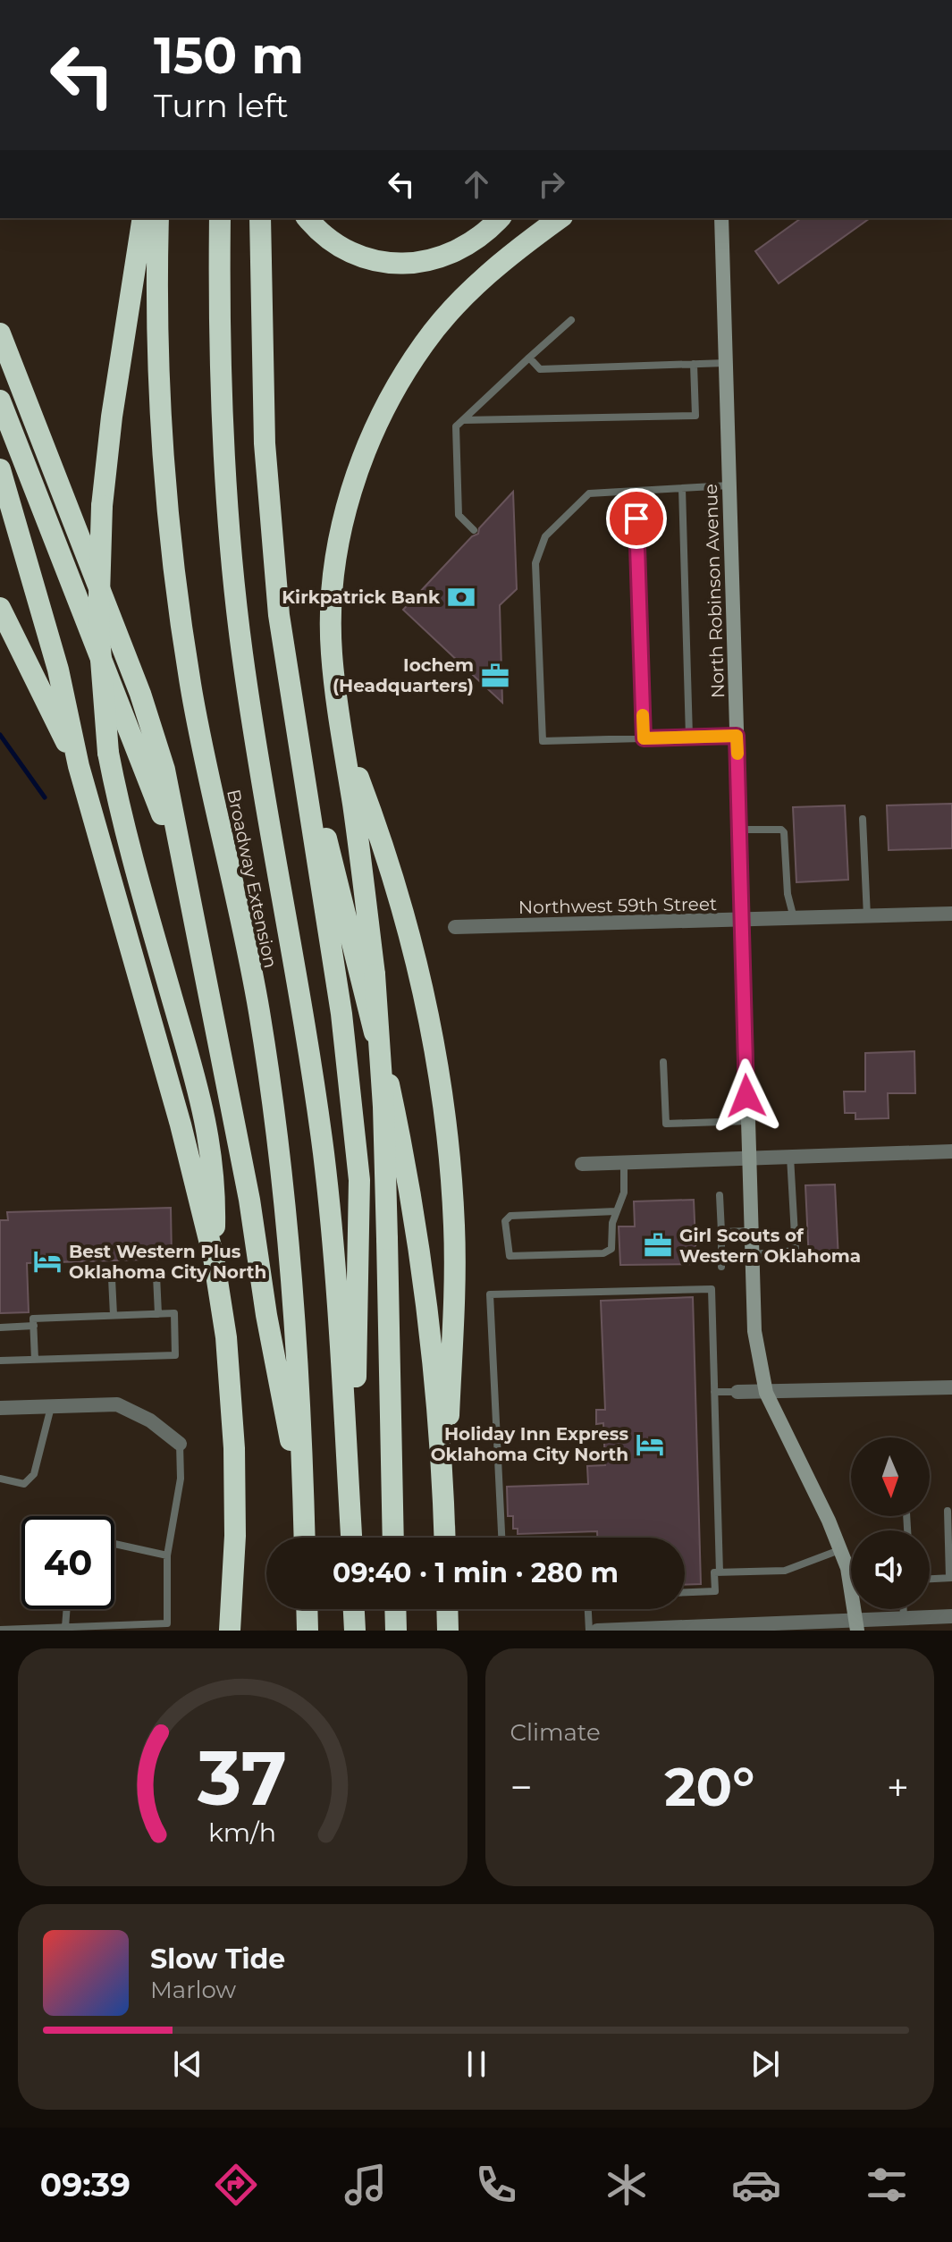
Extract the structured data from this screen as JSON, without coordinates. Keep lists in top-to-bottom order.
{
  "streets": {
    "highway": ["Broadway Extension"],
    "street": ["North Robinson Avenue", "Northwest 59th Street"]
  },
  "crossings": [
    ["North Robinson Avenue", "Northwest 59th Street"]
  ],
  "places": {
    "bank": ["Kirkpatrick Bank"],
    "office": ["Iochem (Headquarters)", "Girl Scouts of Western Oklahoma"],
    "hotel": ["Best Western Plus Oklahoma City North", "Holiday Inn Express Oklahoma City North"]
  },
  "north": "bottom",
  "page": {
    "turn": ["150 m", "Turn left"],
    "limit": "40",
    "trip": "09:40 · 1 min · 280 m",
    "tile": "Climate",
    "heat": ["−", "20°", "+"],
    "song": ["Slow Tide", "Marlow"],
    "tabs": "09:39",
    "gauge": ["37", "km/h"]
  }
}
